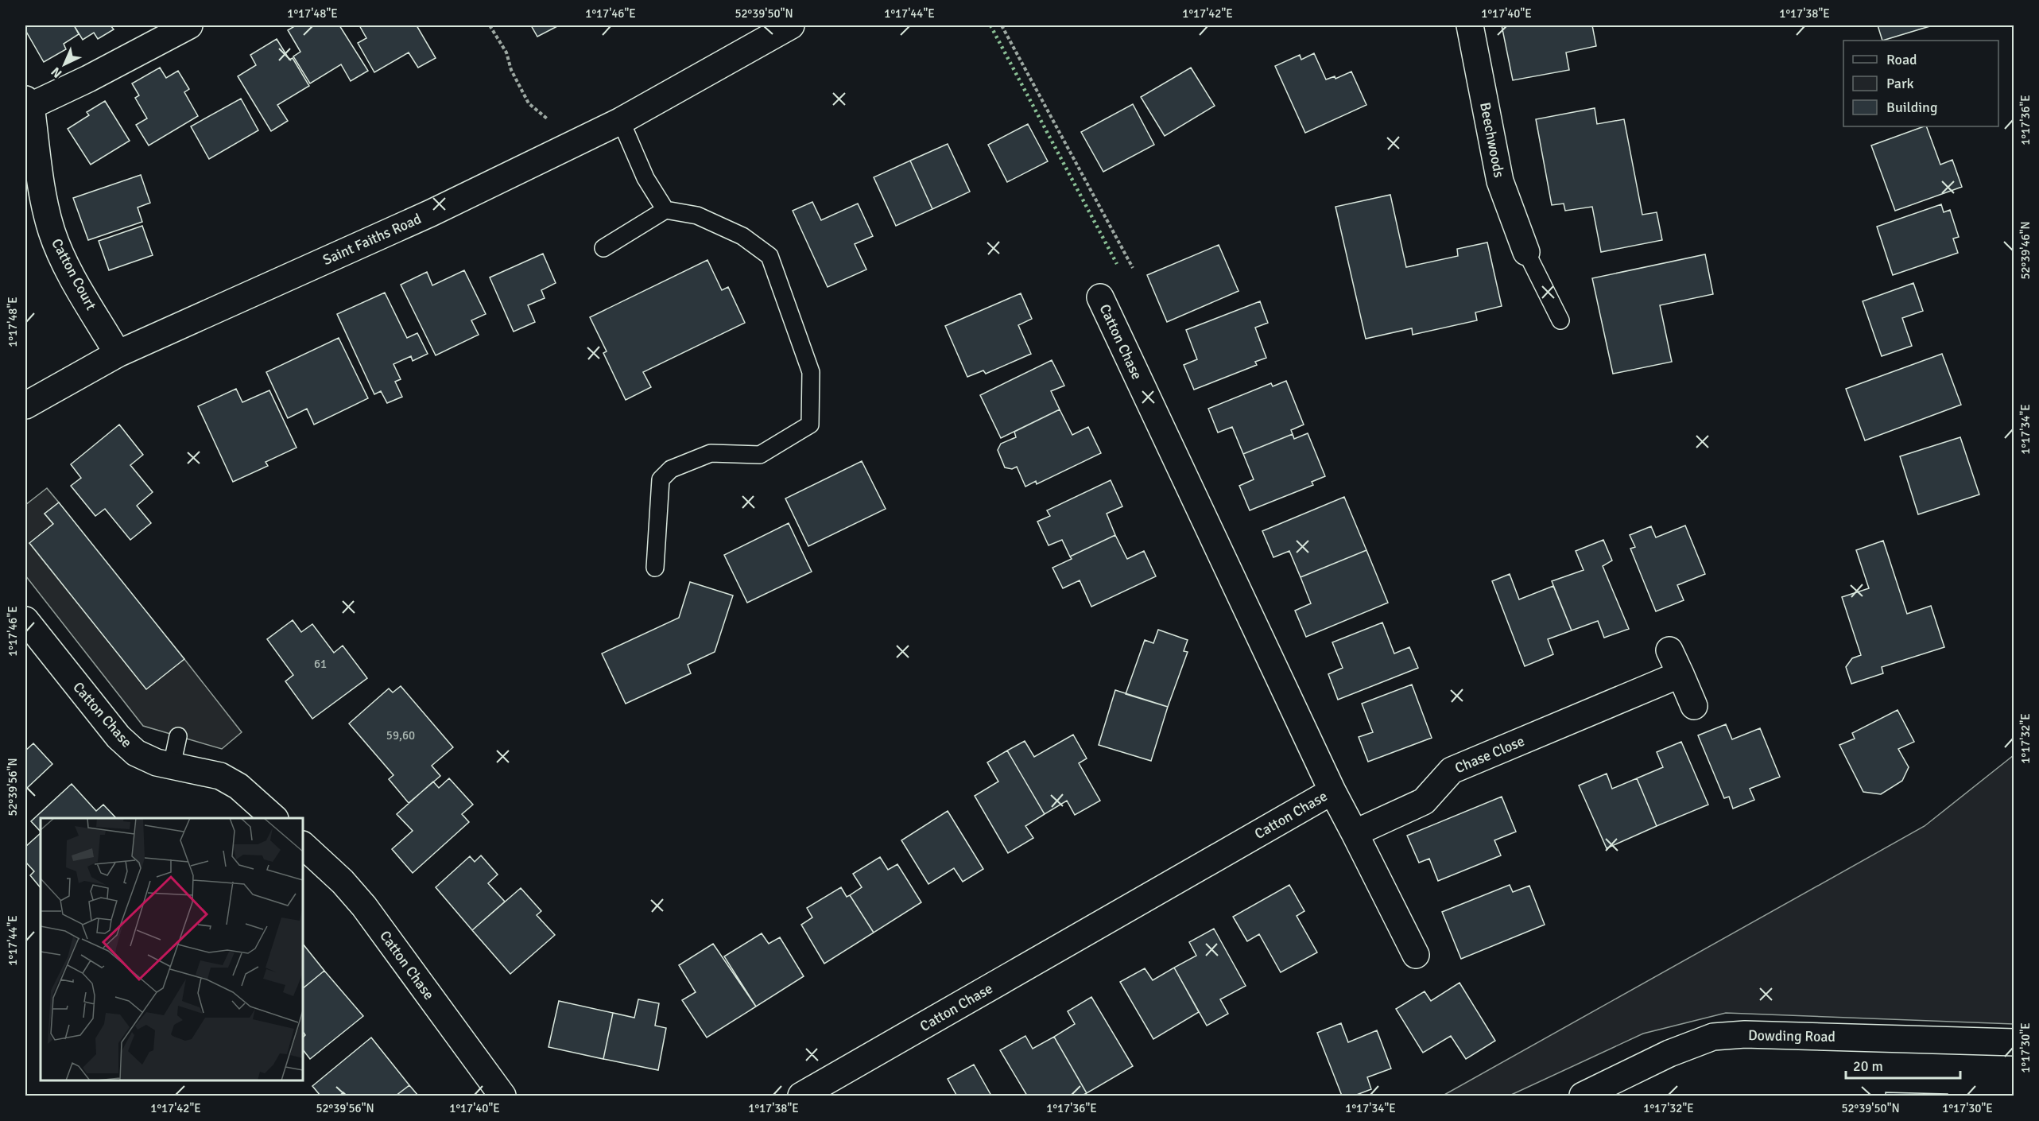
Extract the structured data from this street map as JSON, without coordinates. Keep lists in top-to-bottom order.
{
  "streets": {
    "street": [
      "Beechwoods",
      "Saint Faiths Road",
      "Catton Court",
      "Catton Chase",
      "Chase Close",
      "Dowding Road"
    ]
  },
  "crossings": [
    ["Saint Faiths Road", "Catton Court"]
  ],
  "house_numbers": ["61", "59,60"],
  "legend": ["Road", "Park", "Building"],
  "scale_bar": "20 m",
  "north": "bottom left",
  "coordinates": [
    "1°17'48\"E",
    "1°17'46\"E",
    "52°39'50\"N",
    "1°17'44\"E",
    "1°17'42\"E",
    "1°17'40\"E",
    "1°17'38\"E",
    "1°17'36\"E",
    "52°39'46\"N",
    "1°17'34\"E",
    "1°17'32\"E",
    "52°39'56\"N",
    "1°17'30\"E"
  ]
}
